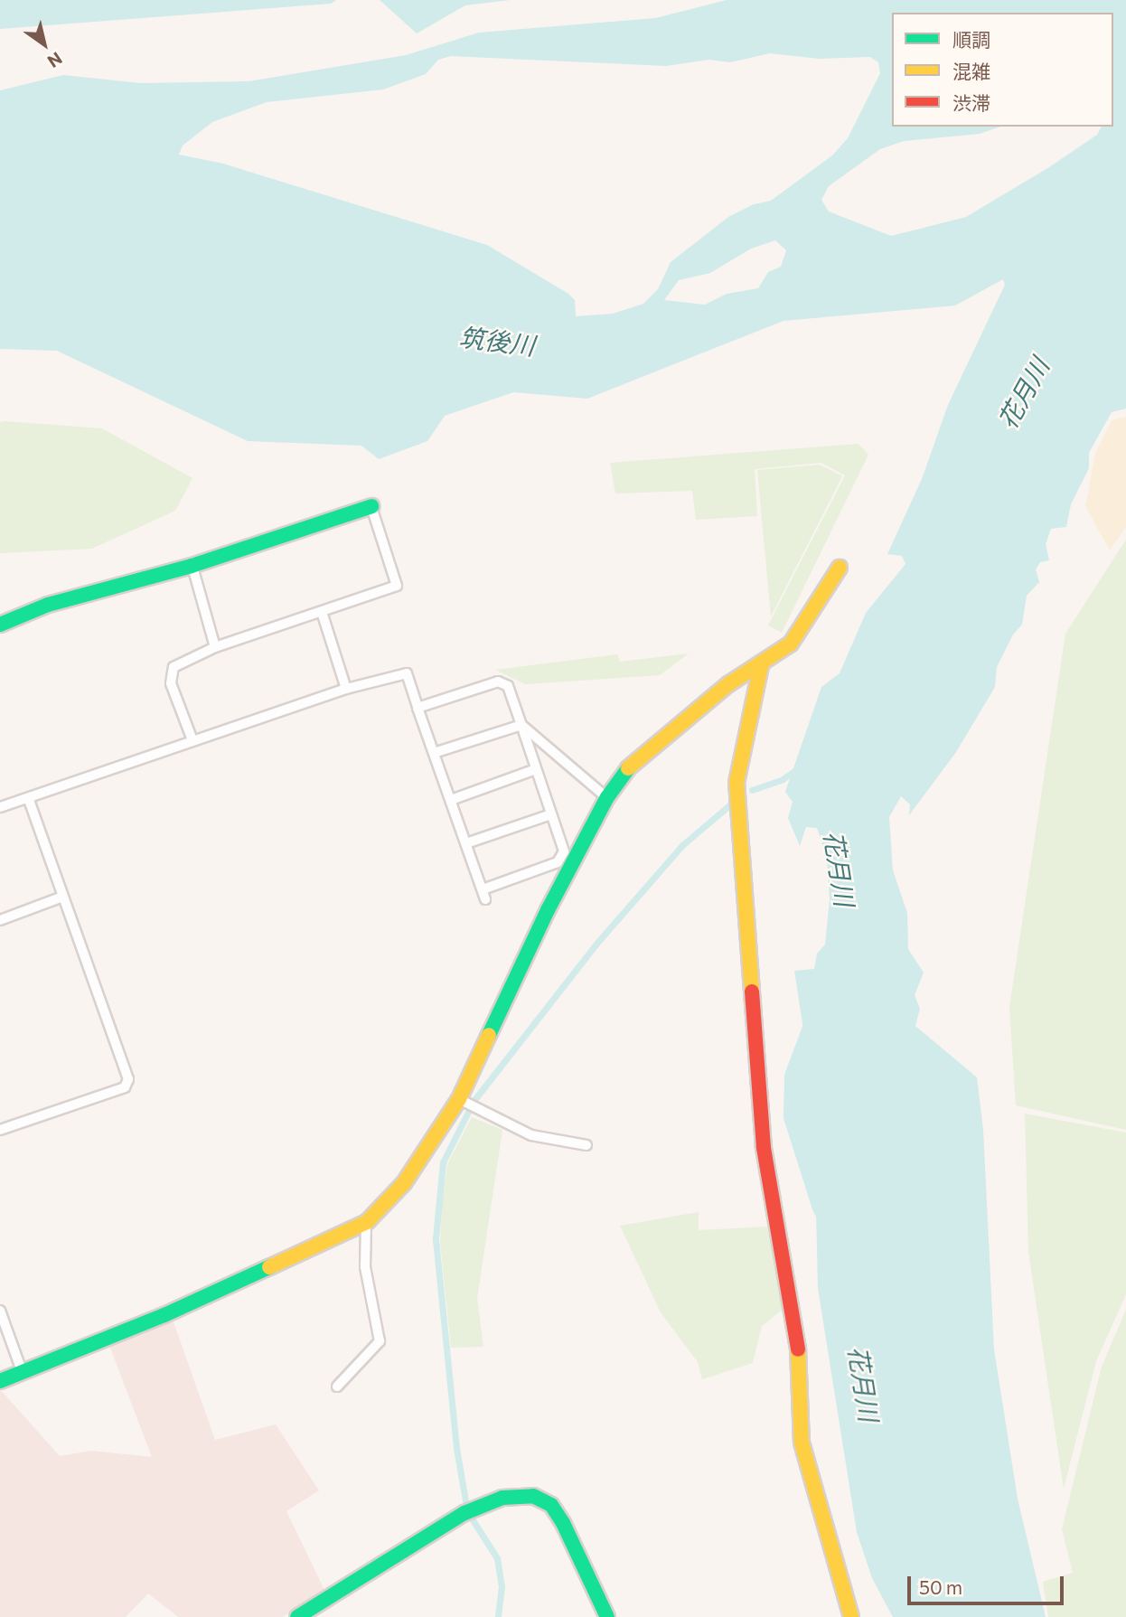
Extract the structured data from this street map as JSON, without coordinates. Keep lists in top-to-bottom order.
{
  "water": ["筑後川", "花月川"],
  "legend": ["順調", "混雑", "渋滞"],
  "scale_bar": "50 m",
  "north": "bottom right"
}
